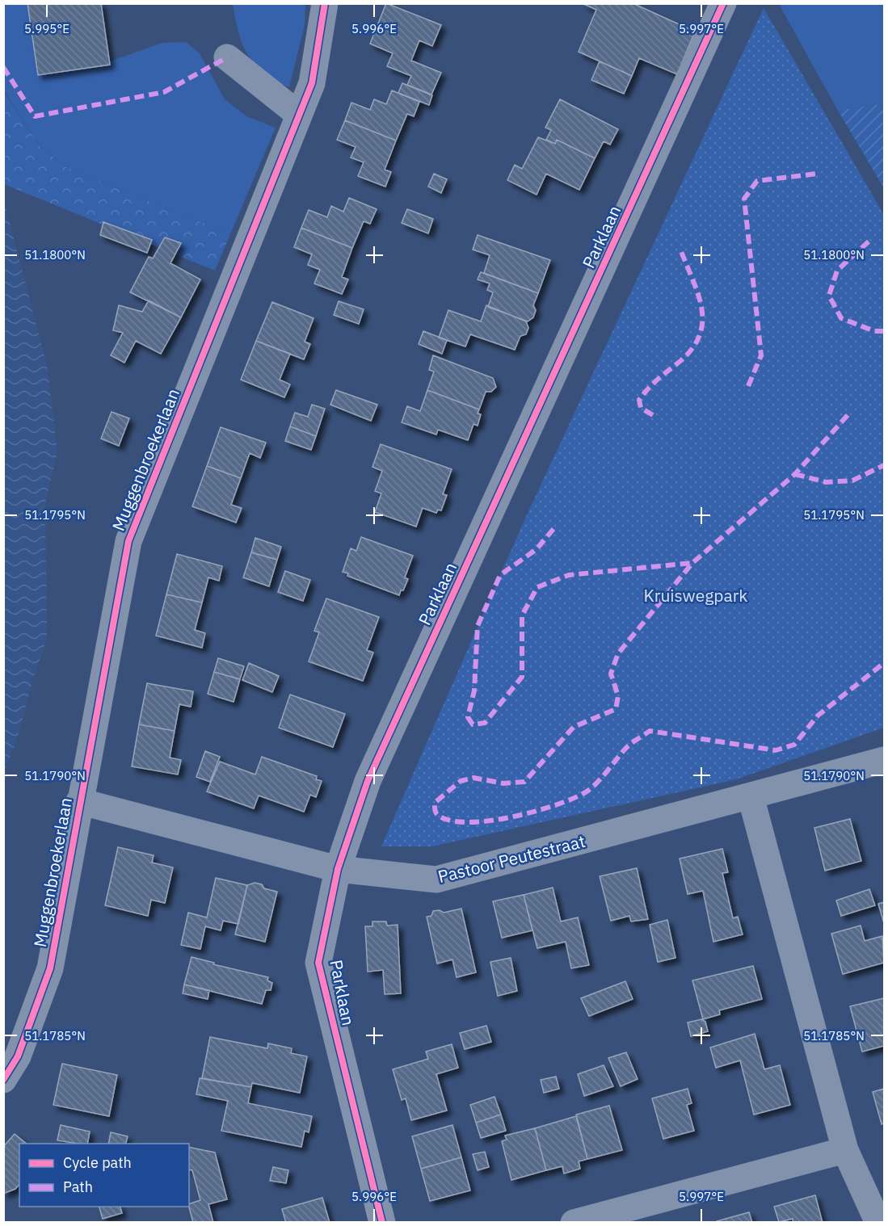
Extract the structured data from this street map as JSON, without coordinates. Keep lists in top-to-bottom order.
{
  "streets": {
    "street": ["Parklaan", "Muggenbroekerlaan", "Pastoor Peutestraat"]
  },
  "crossings": [
    ["Parklaan", "Pastoor Peutestraat"],
    ["Muggenbroekerlaan", "Pastoor Peutestraat"]
  ],
  "parks": ["Kruiswegpark"],
  "legend": ["Cycle path", "Path"],
  "coordinates": [
    "5.995°E",
    "5.996°E",
    "5.997°E",
    "51.1800°N",
    "51.1795°N",
    "51.1790°N",
    "51.1785°N"
  ]
}
